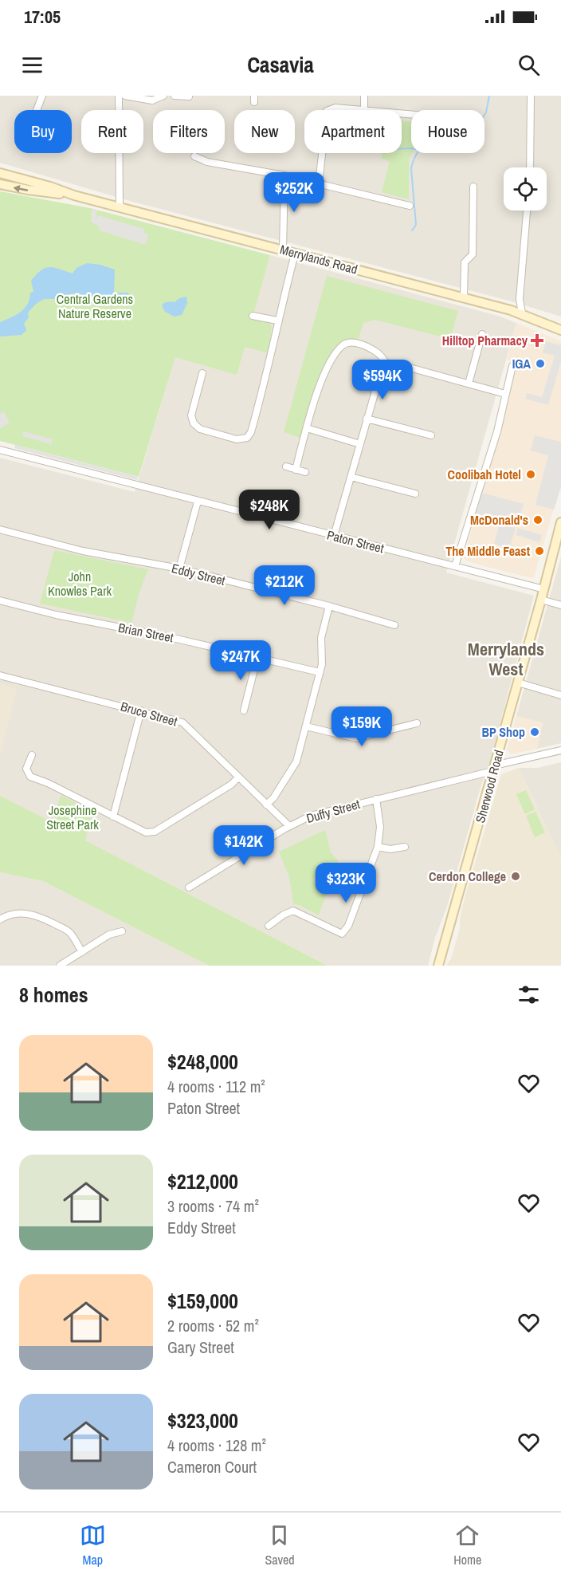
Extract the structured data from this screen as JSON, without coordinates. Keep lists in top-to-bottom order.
{
  "streets": {
    "main road": ["Merrylands Road", "Sherwood Road"],
    "street": [
      "Paton Street",
      "Eddy Street",
      "Brian Street",
      "Bruce Street",
      "Duffy Street"
    ]
  },
  "crossings": [
    ["Paton Street", "Sherwood Road"],
    ["Bruce Street", "Duffy Street"],
    ["Sherwood Road", "Duffy Street"]
  ],
  "districts": ["Merrylands West"],
  "parks": ["Central Gardens Nature Reserve", "John Knowles Park", "Josephine Street Park"],
  "places": {
    "health": ["Hilltop Pharmacy"],
    "other": [
      "IGA",
      "Coolibah Hotel",
      "McDonald's",
      "The Middle Feast",
      "BP Shop",
      "Cerdon College"
    ]
  },
  "page": {
    "status": "17:05",
    "header": "Casavia",
    "chip": [
      "Buy",
      "Rent",
      "Filters",
      "New",
      "Apartment",
      "House"
    ],
    "price": [
      "$252K",
      "$594K",
      "$248K",
      "$212K",
      "$247K",
      "$159K",
      "$142K",
      "$323K"
    ],
    "heading": "8 homes",
    "list": [
      {
        "name": "$248,000",
        "note": "4 rooms · 112 m² · Paton Street"
      },
      {
        "name": "$212,000",
        "note": "3 rooms · 74 m² · Eddy Street"
      },
      {
        "name": "$159,000",
        "note": "2 rooms · 52 m² · Gary Street"
      },
      {
        "name": "$323,000",
        "note": "4 rooms · 128 m² · Cameron Court"
      }
    ],
    "tabs": ["Map", "Saved", "Home"]
  }
}
